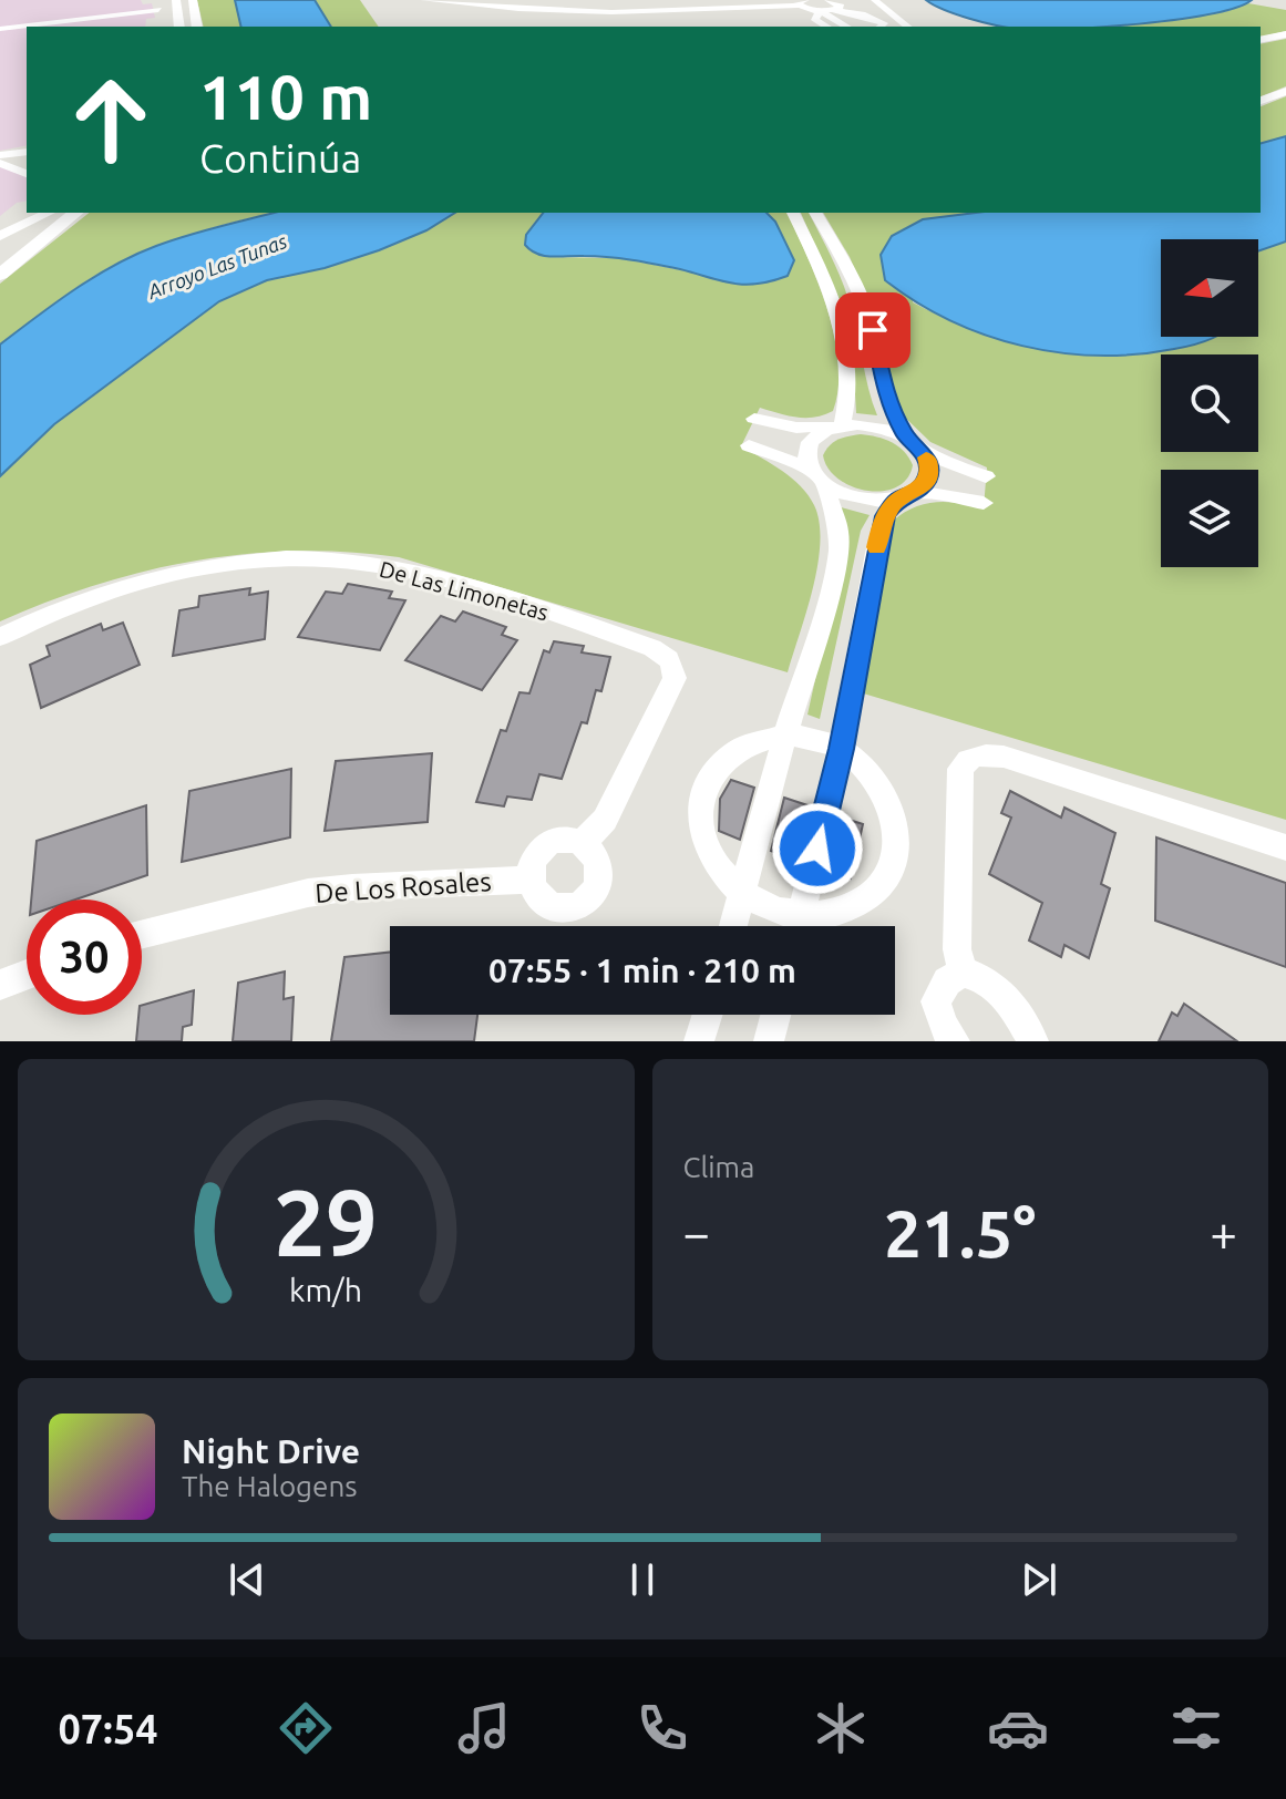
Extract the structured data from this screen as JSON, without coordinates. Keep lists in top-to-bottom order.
{
  "streets": {
    "street": ["De Las Limonetas", "De Los Rosales"]
  },
  "crossings": [
    ["De Las Limonetas", "De Los Rosales"]
  ],
  "water": ["Arroyo Las Tunas"],
  "north": "left",
  "page": {
    "turn": ["110 m", "Continúa"],
    "limit": "30",
    "trip": "07:55 · 1 min · 210 m",
    "tile": "Clima",
    "heat": ["−", "21.5°", "+"],
    "song": ["Night Drive", "The Halogens"],
    "tabs": "07:54",
    "gauge": ["29", "km/h"]
  }
}
